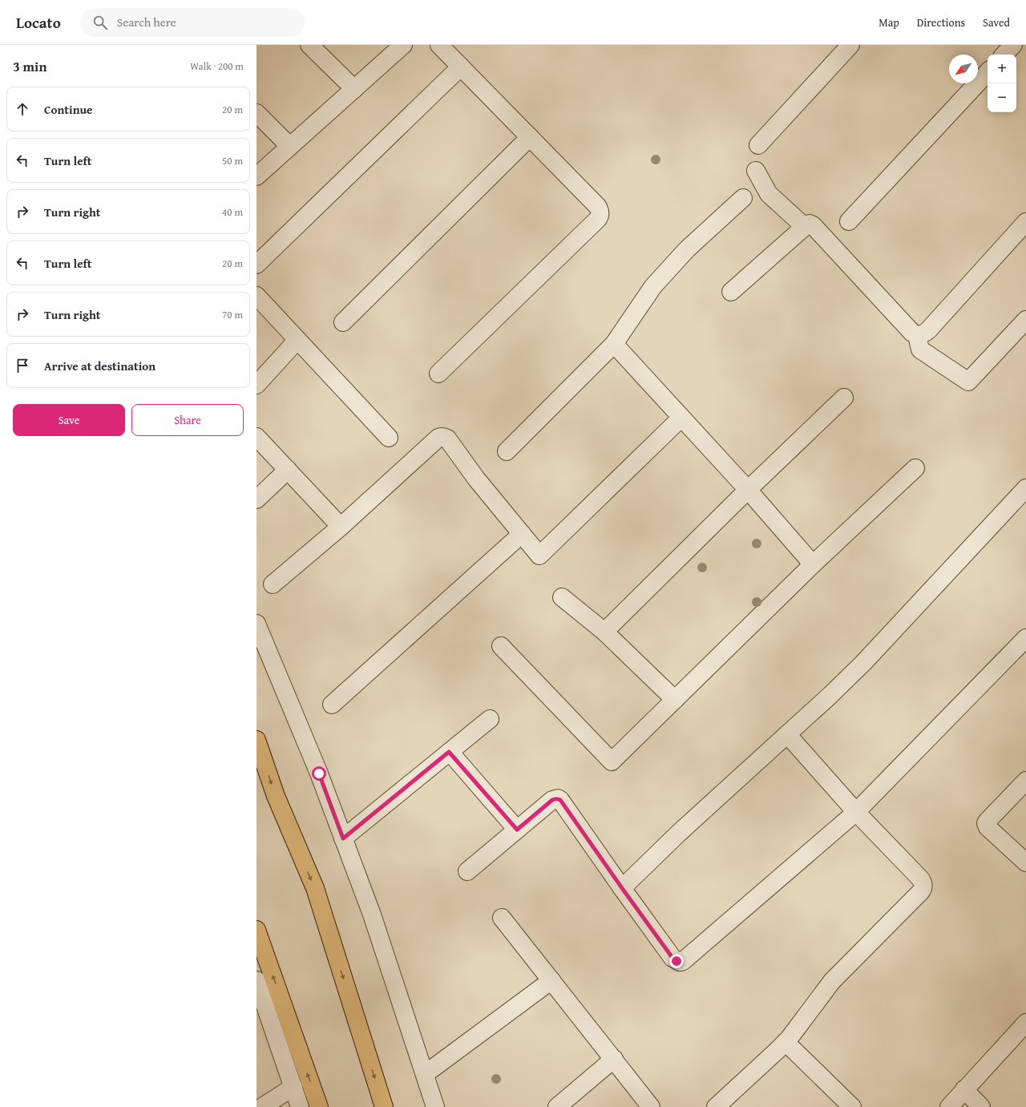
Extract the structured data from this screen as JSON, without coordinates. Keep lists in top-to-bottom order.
{
  "north": "bottom left",
  "page": {
    "header": "Locato",
    "search": "Search here",
    "nav": ["Map", "Directions", "Saved"],
    "heading": ["3 min", "Walk · 200 m"],
    "map_buttons": ["+", "−"],
    "list": [
      ["Continue", "20 m"],
      ["Turn left", "50 m"],
      ["Turn right", "40 m"],
      ["Turn left", "20 m"],
      ["Turn right", "70 m"],
      "Arrive at destination"
    ],
    "buttons": ["Save", "Share"]
  }
}
